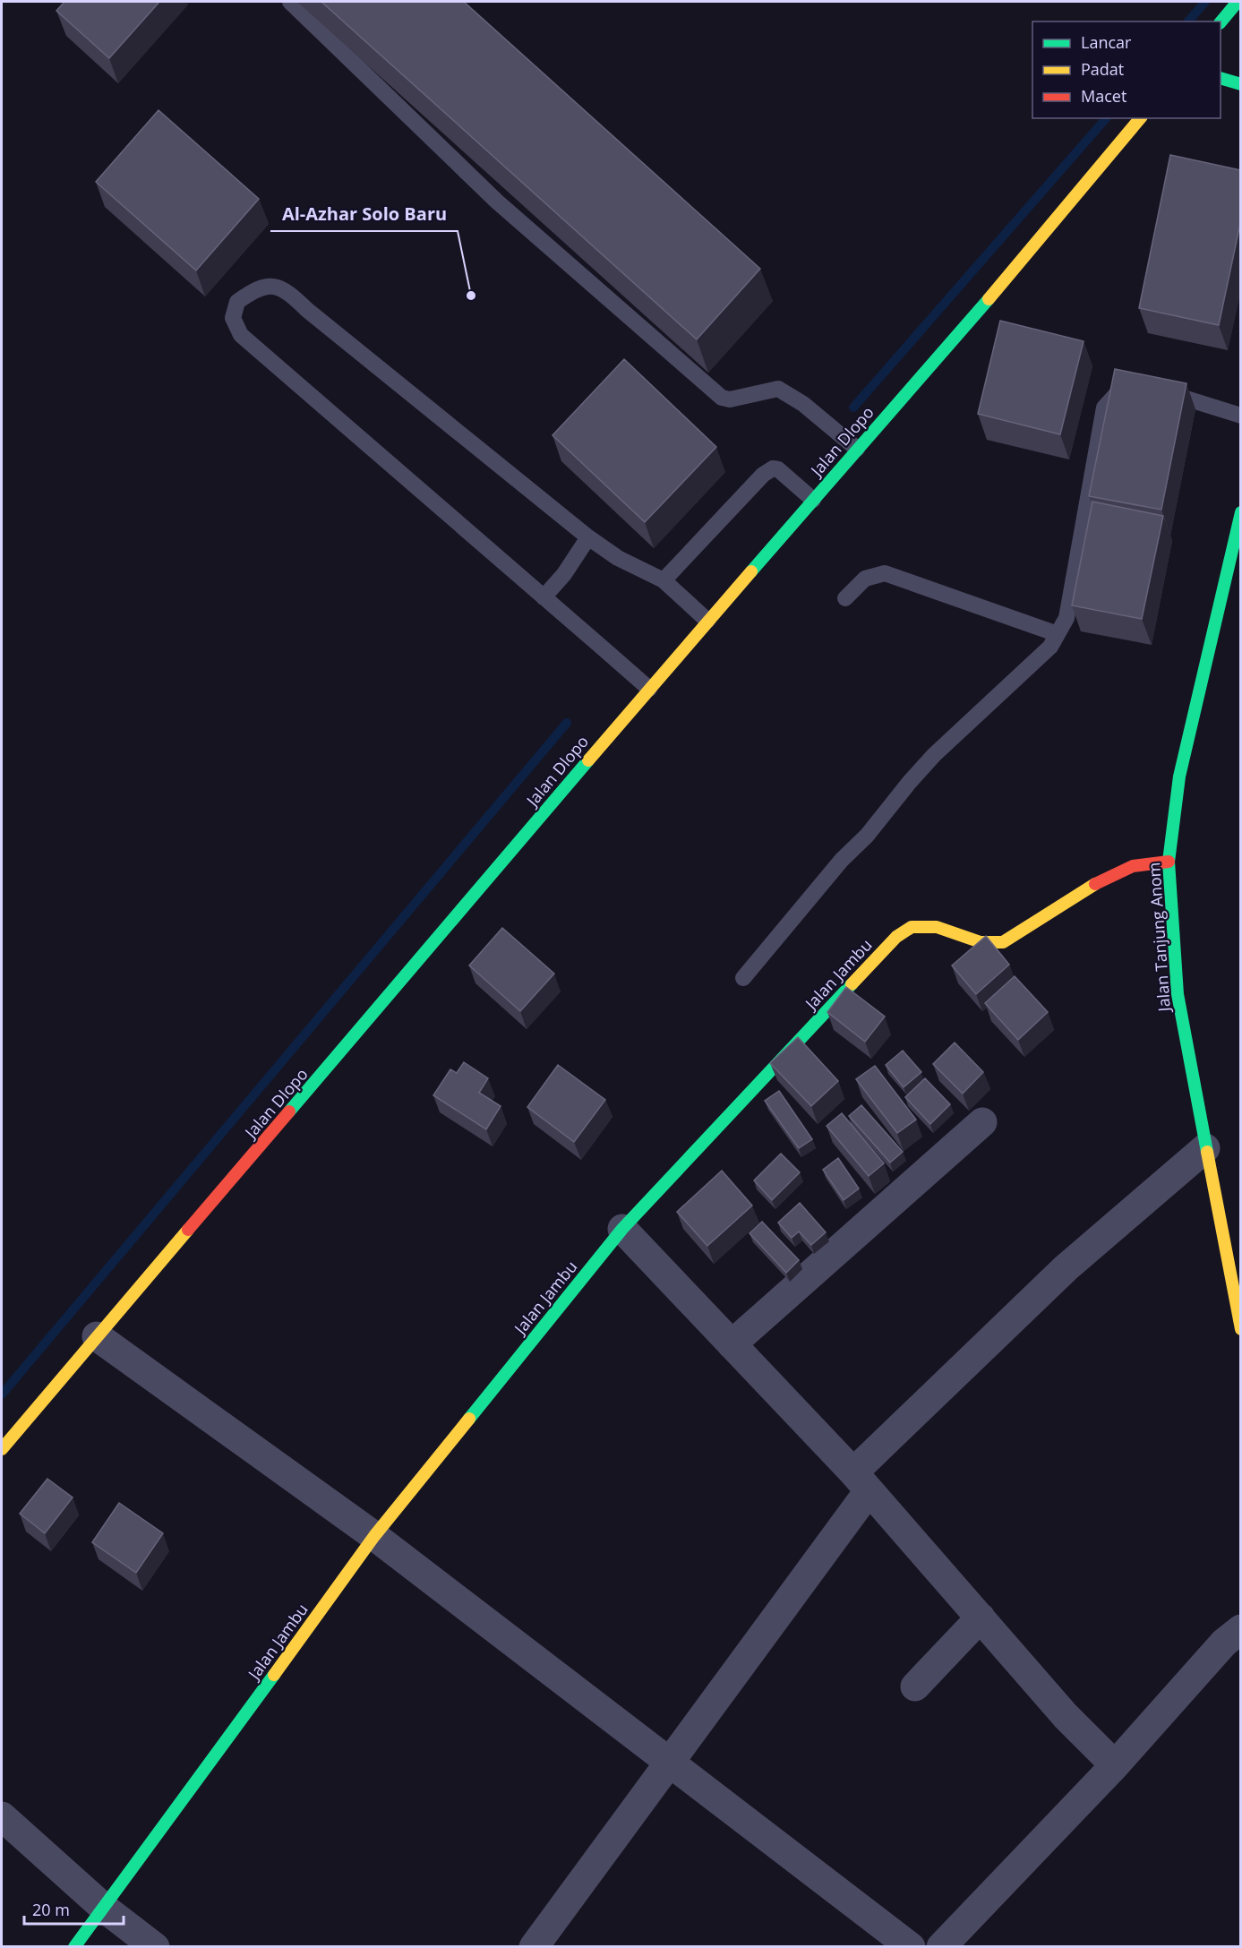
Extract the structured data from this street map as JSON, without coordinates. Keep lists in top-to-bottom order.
{
  "streets": {
    "street": ["Jalan Dlopo", "Jalan Tanjung Anom", "Jalan Jambu"]
  },
  "crossings": [
    ["Jalan Tanjung Anom", "Jalan Jambu"]
  ],
  "places": ["Al-Azhar Solo Baru"],
  "legend": ["Lancar", "Padat", "Macet"],
  "scale_bar": "20 m"
}
